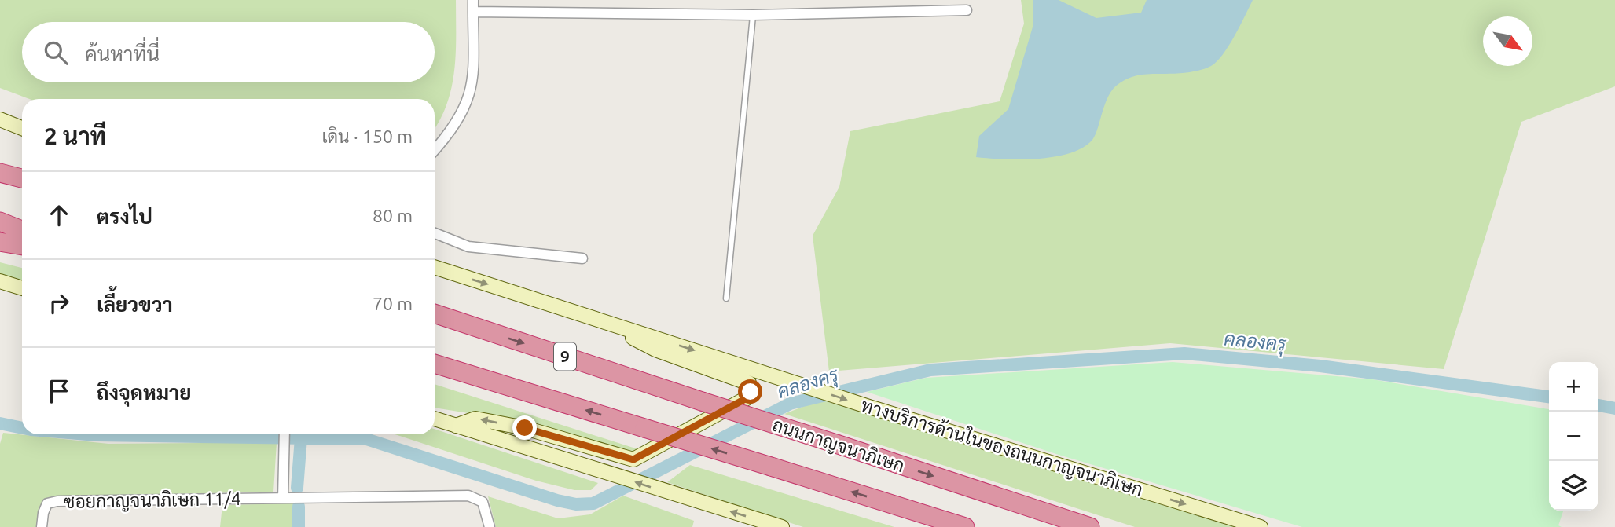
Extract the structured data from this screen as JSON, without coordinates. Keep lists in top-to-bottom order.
{
  "streets": {
    "highway": ["9", "ถนนกาญจนาภิเษก"],
    "main road": ["ทางบริการด้านในของถนนกาญจนาภิเษก"],
    "street": ["ซอยกาญจนาภิเษก 11/4"]
  },
  "one_way": ["ทางบริการด้านในของถนนกาญจนาภิเษก"],
  "water": ["คลองครุ"],
  "north": "bottom right",
  "page": {
    "search": "ค้นหาที่นี่",
    "heading": ["2 นาที", "เดิน · 150 m"],
    "list": [
      ["ตรงไป", "80 m"],
      ["เลี้ยวขวา", "70 m"],
      "ถึงจุดหมาย"
    ],
    "map_buttons": ["+", "−"]
  }
}
